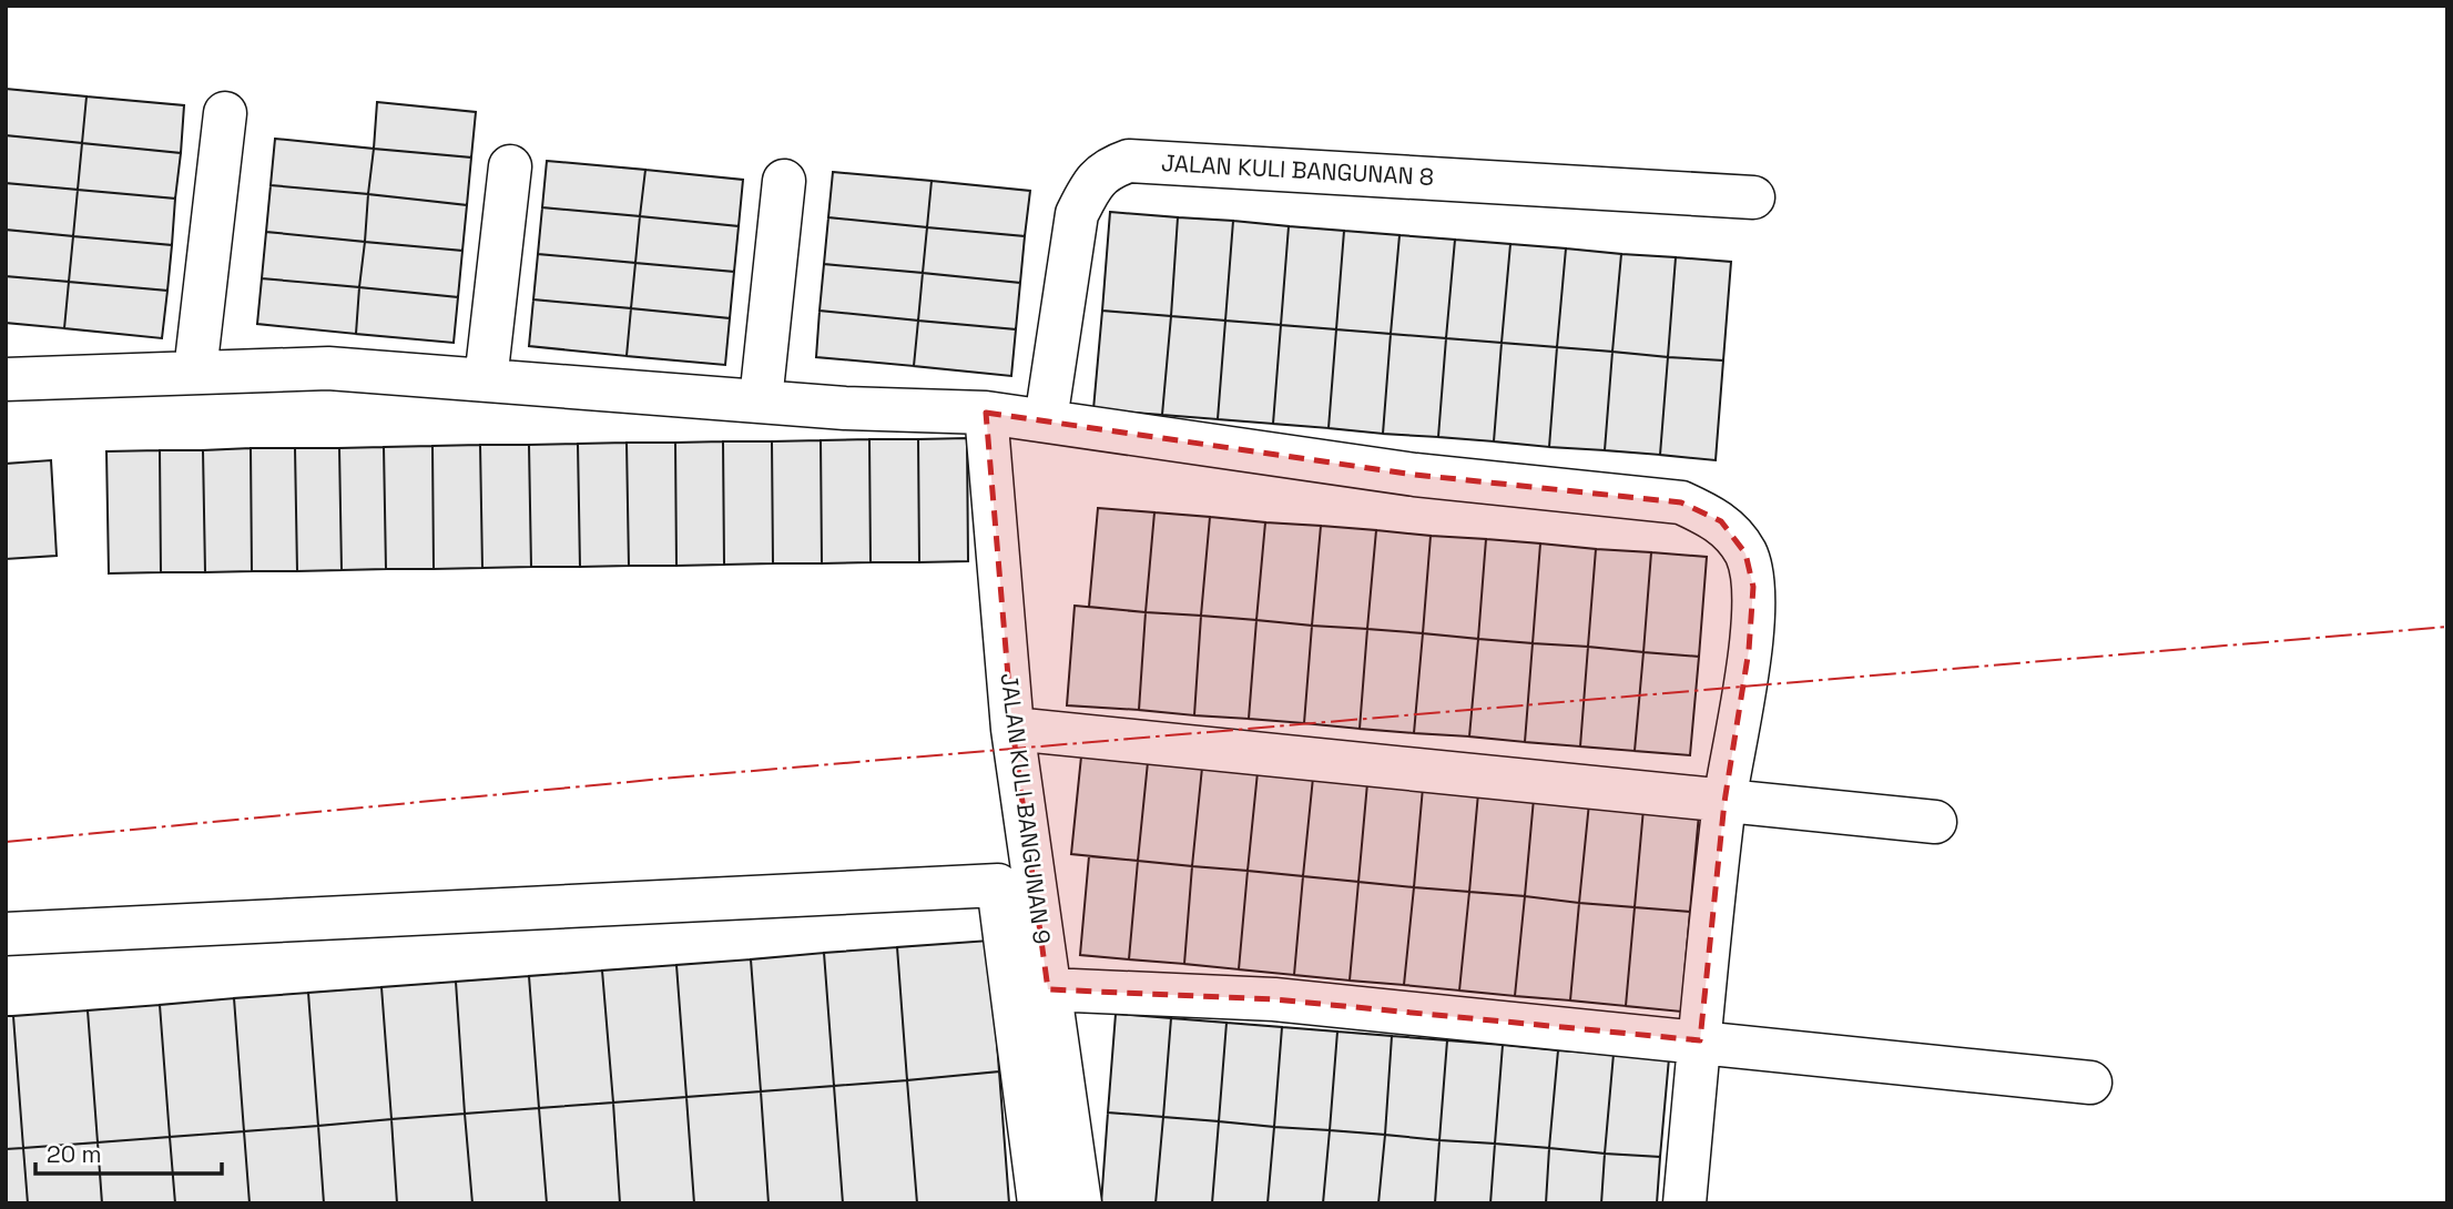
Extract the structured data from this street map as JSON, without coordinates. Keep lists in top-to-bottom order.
{
  "streets": {
    "street": ["JALAN KULI BANGUNAN 8", "JALAN KULI BANGUNAN 9"]
  },
  "scale_bar": "20 m"
}
